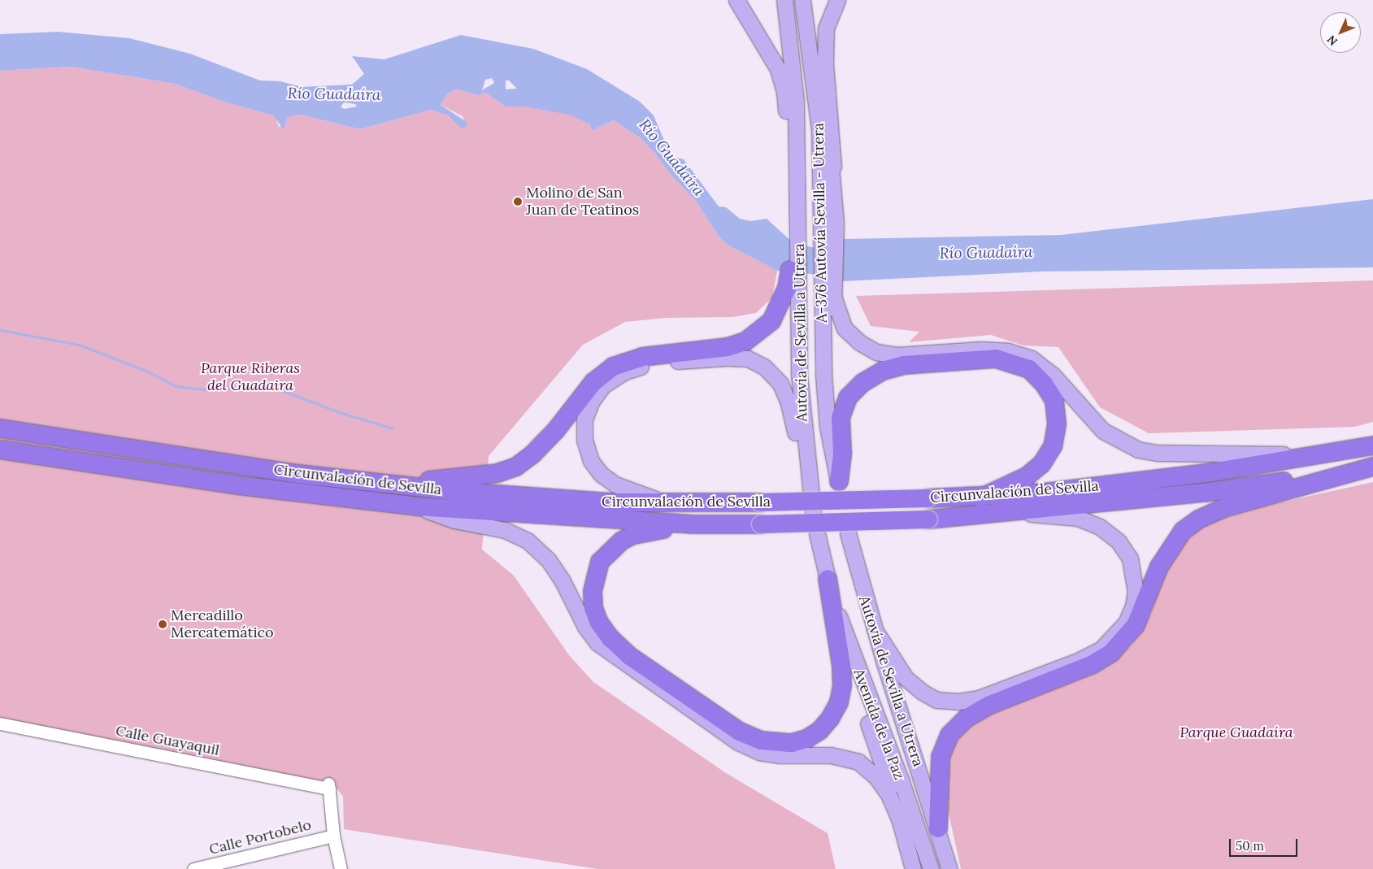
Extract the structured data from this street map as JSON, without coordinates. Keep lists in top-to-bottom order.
{
  "streets": {
    "highway": ["Circunvalación de Sevilla"],
    "main road": ["A-376 Autovía Sevilla - Utrera", "Autovía de Sevilla a Utrera", "Avenida de la Paz"],
    "street": ["Calle Guayaquil", "Calle Portobelo"]
  },
  "crossings": [
    ["A-376 Autovía Sevilla - Utrera", "Autovía de Sevilla a Utrera"],
    ["Calle Guayaquil", "Calle Portobelo"]
  ],
  "water": ["Río Guadaíra"],
  "parks": ["Parque Riberas del Guadaira", "Parque Guadaíra"],
  "places": ["Molino de San Juan de Teatinos", "Mercadillo Mercatemático"],
  "scale_bar": "50 m",
  "north": "bottom left"
}
